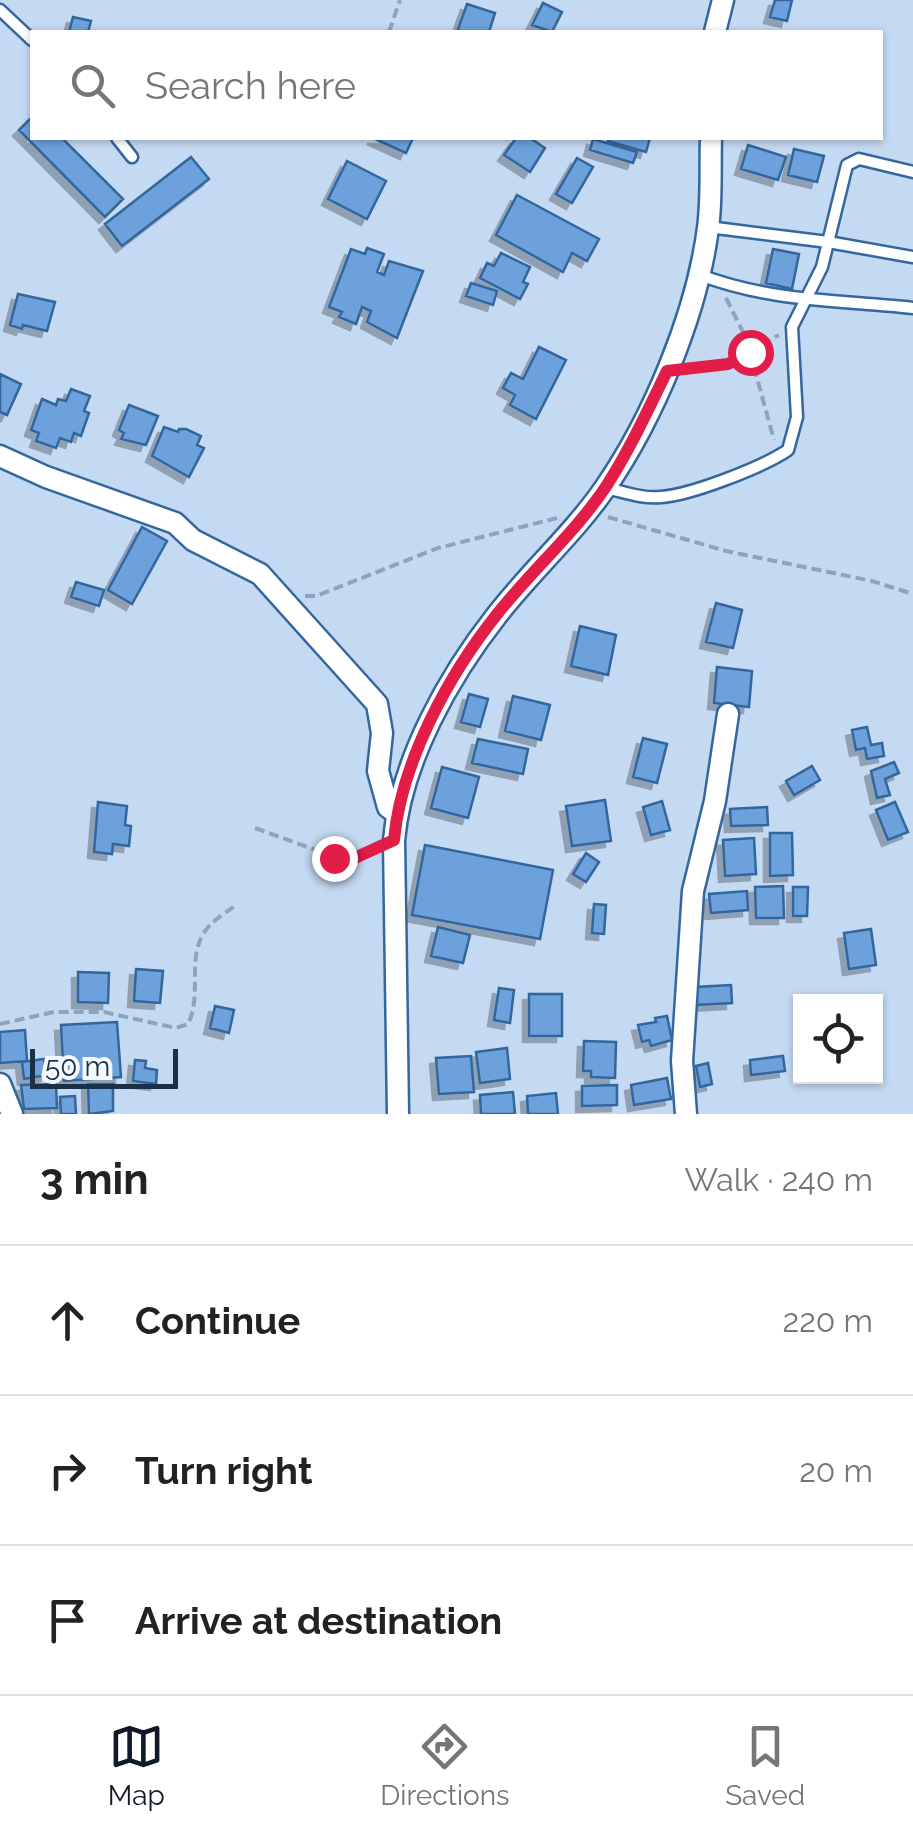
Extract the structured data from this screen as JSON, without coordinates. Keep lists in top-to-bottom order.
{
  "scale_bar": "50 m",
  "page": {
    "search": "Search here",
    "scale": "50 m",
    "heading": ["3 min", "Walk · 240 m"],
    "list": [
      ["Continue", "220 m"],
      ["Turn right", "20 m"],
      "Arrive at destination"
    ],
    "nav": ["Map", "Directions", "Saved"]
  }
}
